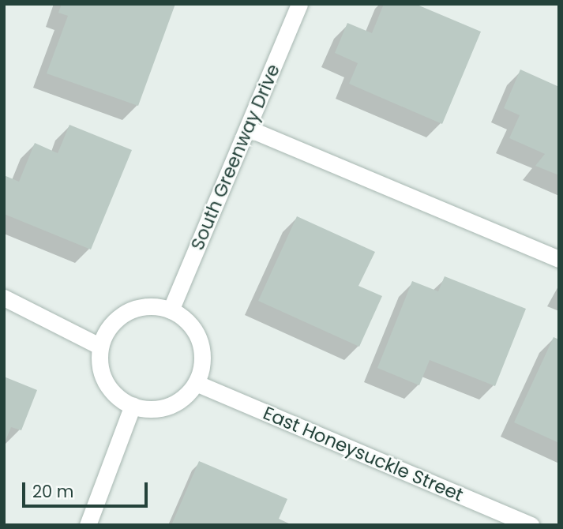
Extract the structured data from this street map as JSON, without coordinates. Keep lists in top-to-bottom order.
{
  "streets": {
    "street": ["South Greenway Drive", "East Honeysuckle Street"]
  },
  "crossings": [
    ["South Greenway Drive", "East Honeysuckle Street"]
  ],
  "scale_bar": "20 m"
}
